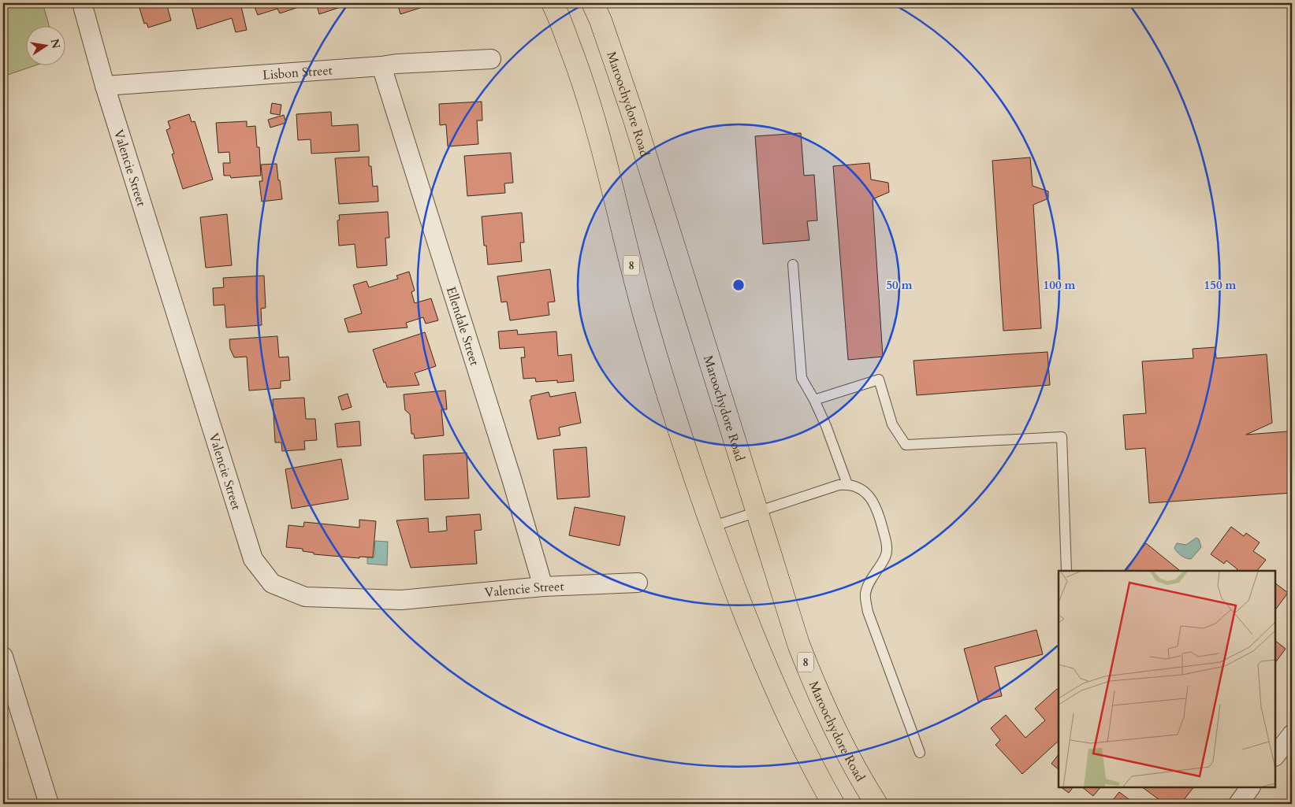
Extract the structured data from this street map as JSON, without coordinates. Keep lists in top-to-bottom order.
{
  "streets": {
    "main road": ["Maroochydore Road", "8"],
    "street": ["Lisbon Street", "Valencie Street", "Ellendale Street"]
  },
  "crossings": [
    ["Lisbon Street", "Valencie Street"],
    ["Lisbon Street", "Ellendale Street"],
    ["Valencie Street", "Ellendale Street"]
  ],
  "north": "right",
  "rings": ["50 m", "100 m", "150 m"]
}
